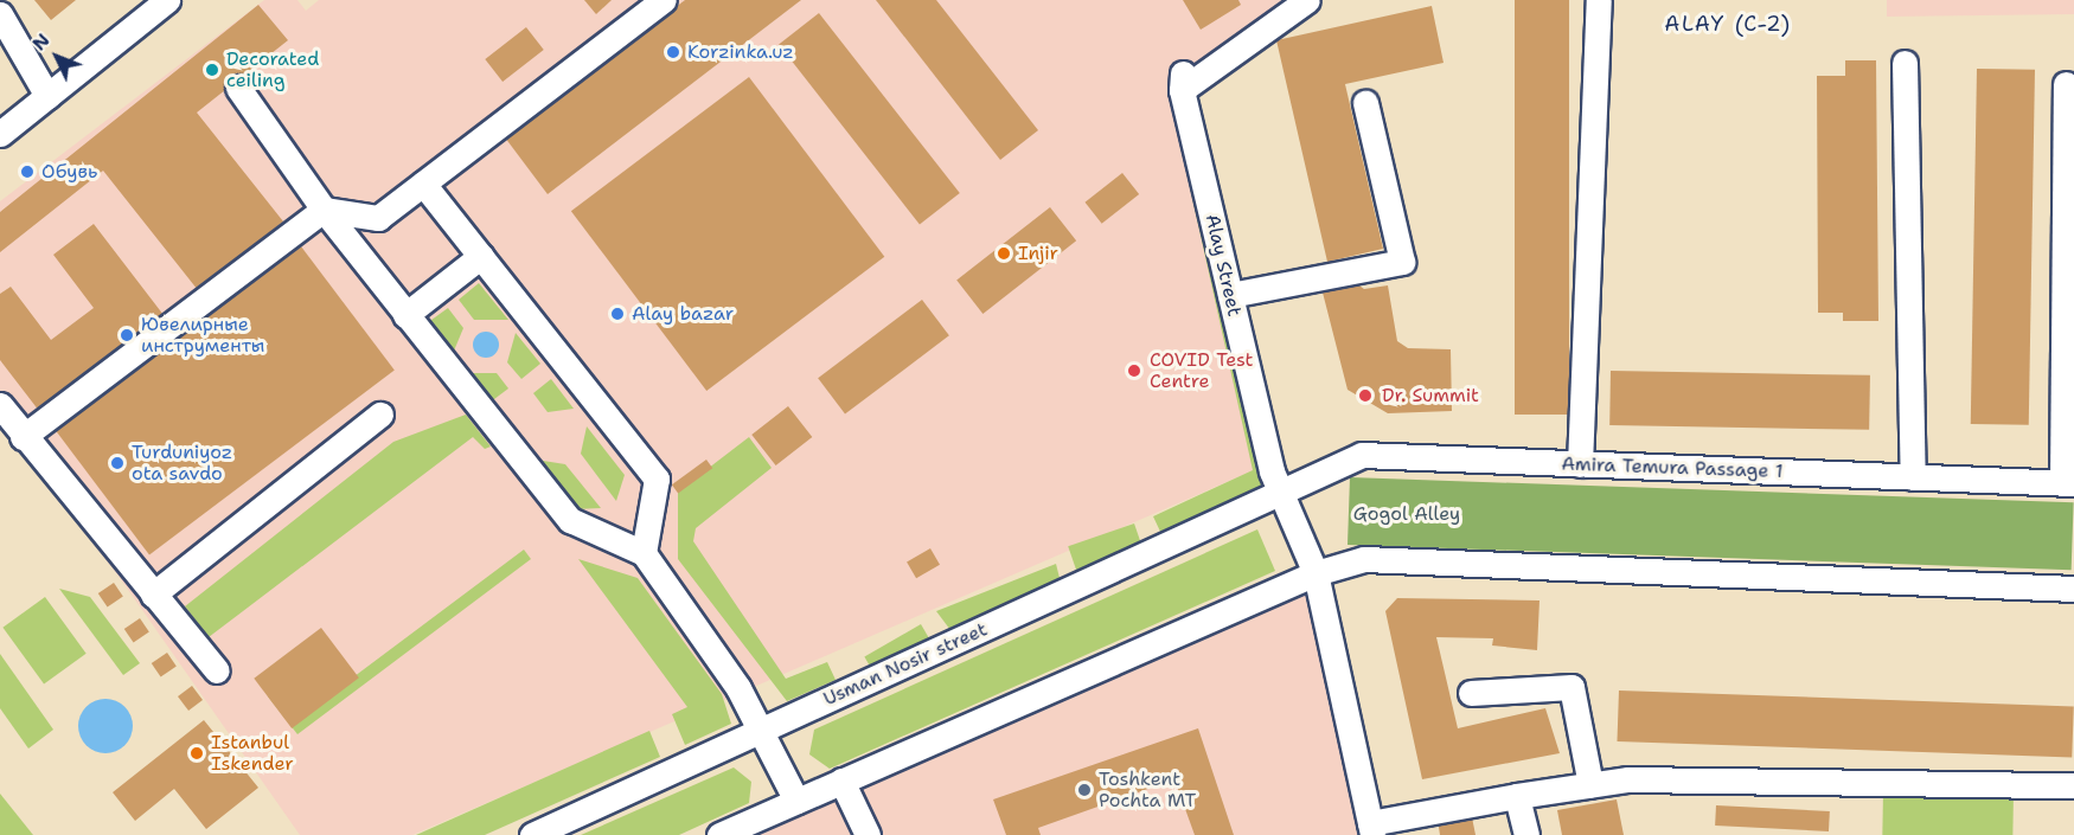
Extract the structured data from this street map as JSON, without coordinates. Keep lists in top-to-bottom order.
{
  "streets": {
    "street": ["Alay Street", "Amira Temura Passage 1", "Usman Nosir street"]
  },
  "crossings": [
    ["Alay Street", "Amira Temura Passage 1"],
    ["Alay Street", "Usman Nosir street"],
    ["Amira Temura Passage 1", "Usman Nosir street"]
  ],
  "districts": ["ALAY (C-2)"],
  "parks": ["Gogol Alley"],
  "places": [
    "Korzinka.uz",
    "Decorated ceiling",
    "Обувь",
    "Injir",
    "Alay bazar",
    "Ювелирные инструменты",
    "COVID Test Centre",
    "Dr. Summit",
    "Turduniyoz ota savdo",
    "Istanbul Iskender",
    "Toshkent Pochta MT"
  ],
  "north": "top left"
}
